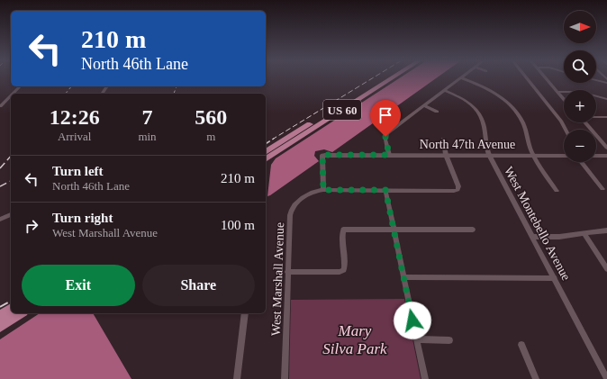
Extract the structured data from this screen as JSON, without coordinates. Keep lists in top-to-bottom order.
{
  "streets": {
    "highway": ["US 60"],
    "street": ["North 47th Avenue", "West Montebello Avenue", "West Marshall Avenue"]
  },
  "crossings": [
    ["North 47th Avenue", "West Montebello Avenue"],
    ["North 47th Avenue", "West Marshall Avenue"]
  ],
  "parks": ["Mary Silva Park"],
  "north": "right",
  "page": {
    "map_buttons": ["+", "−"],
    "turn": ["210 m", "North 46th Lane"],
    "eta": [
      "12:26",
      "Arrival",
      "7",
      "min",
      "560",
      "m"
    ],
    "list": [
      {
        "name": "Turn left",
        "note": "North 46th Lane",
        "value": "210 m"
      },
      {
        "name": "Turn right",
        "note": "West Marshall Avenue",
        "value": "100 m"
      }
    ],
    "buttons": ["Exit", "Share"]
  }
}
